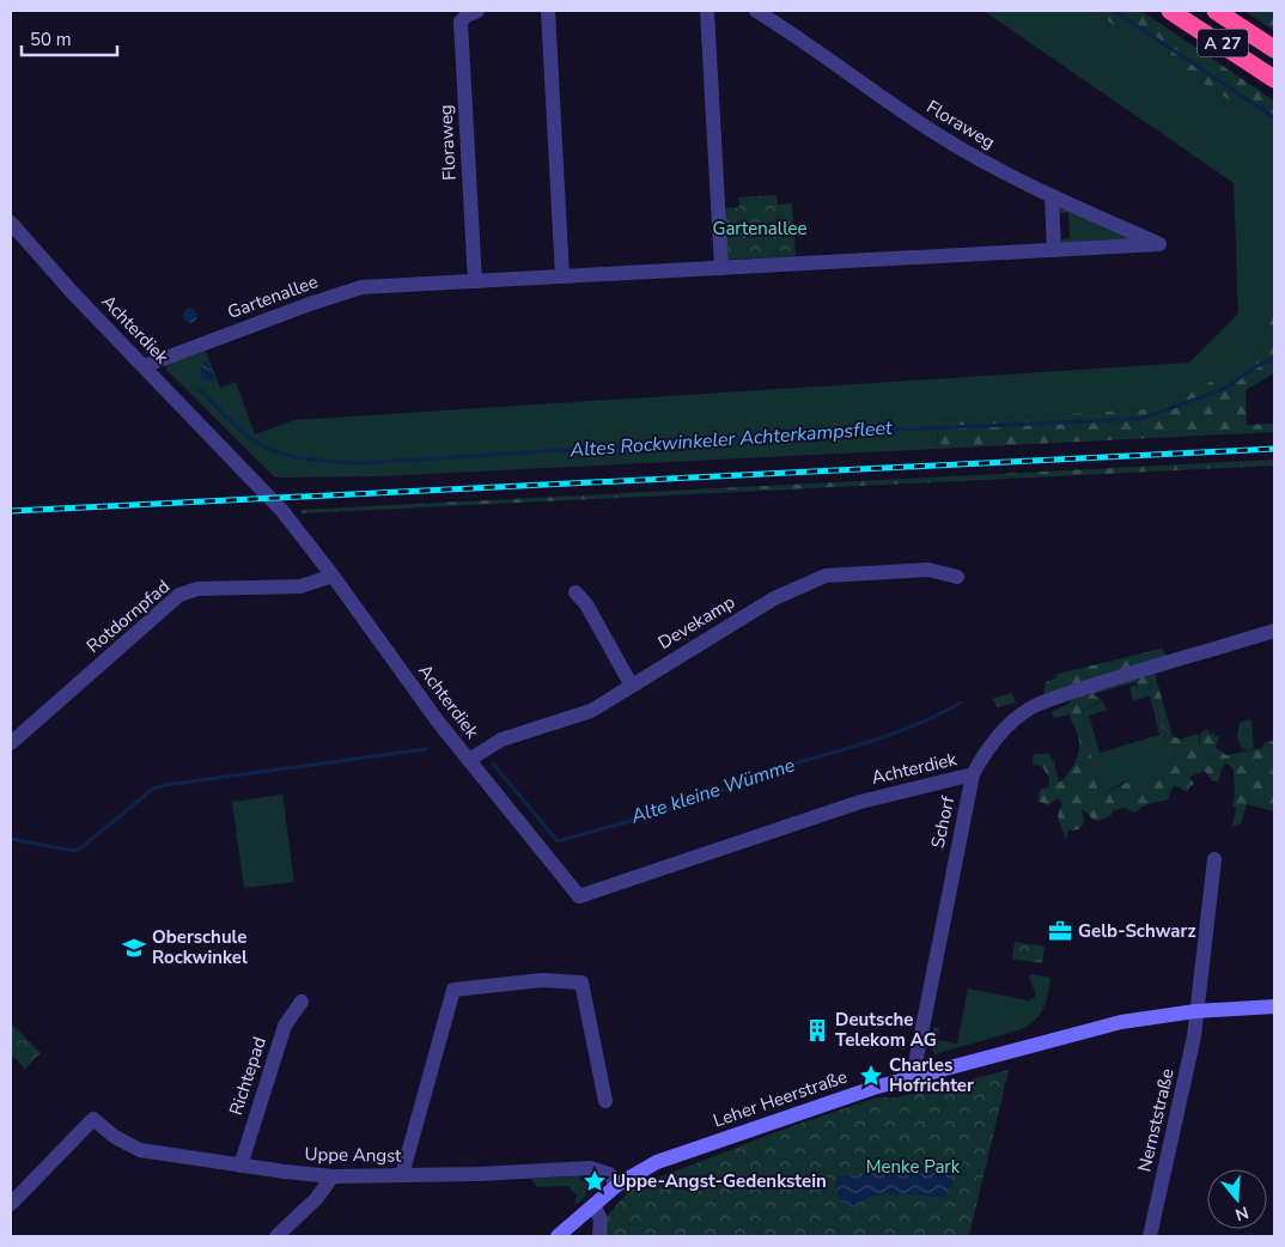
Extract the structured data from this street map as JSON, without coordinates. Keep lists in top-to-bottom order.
{
  "streets": {
    "highway": ["A 27"],
    "main road": ["Leher Heerstraße"],
    "street": [
      "Floraweg",
      "Gartenallee",
      "Achterdiek",
      "Rotdornpfad",
      "Devekamp",
      "Schorf",
      "Richtepad",
      "Nernststraße",
      "Uppe Angst"
    ]
  },
  "crossings": [
    ["Floraweg", "Gartenallee"],
    ["Gartenallee", "Achterdiek"],
    ["Achterdiek", "Rotdornpfad"],
    ["Achterdiek", "Devekamp"],
    ["Achterdiek", "Schorf"],
    ["Schorf", "Leher Heerstraße"],
    ["Richtepad", "Uppe Angst"],
    ["Leher Heerstraße", "Nernststraße"],
    ["Leher Heerstraße", "Uppe Angst"]
  ],
  "water": ["Altes Rockwinkeler Achterkampsfleet", "Alte kleine Wümme"],
  "parks": ["Gartenallee", "Menke Park"],
  "places": {
    "office": ["Gelb-Schwarz"],
    "school or university": ["Oberschule Rockwinkel"],
    "building": ["Deutsche Telekom AG"],
    "place": ["Charles Hofrichter", "Uppe-Angst-Gedenkstein"]
  },
  "scale_bar": "50 m",
  "north": "bottom"
}
